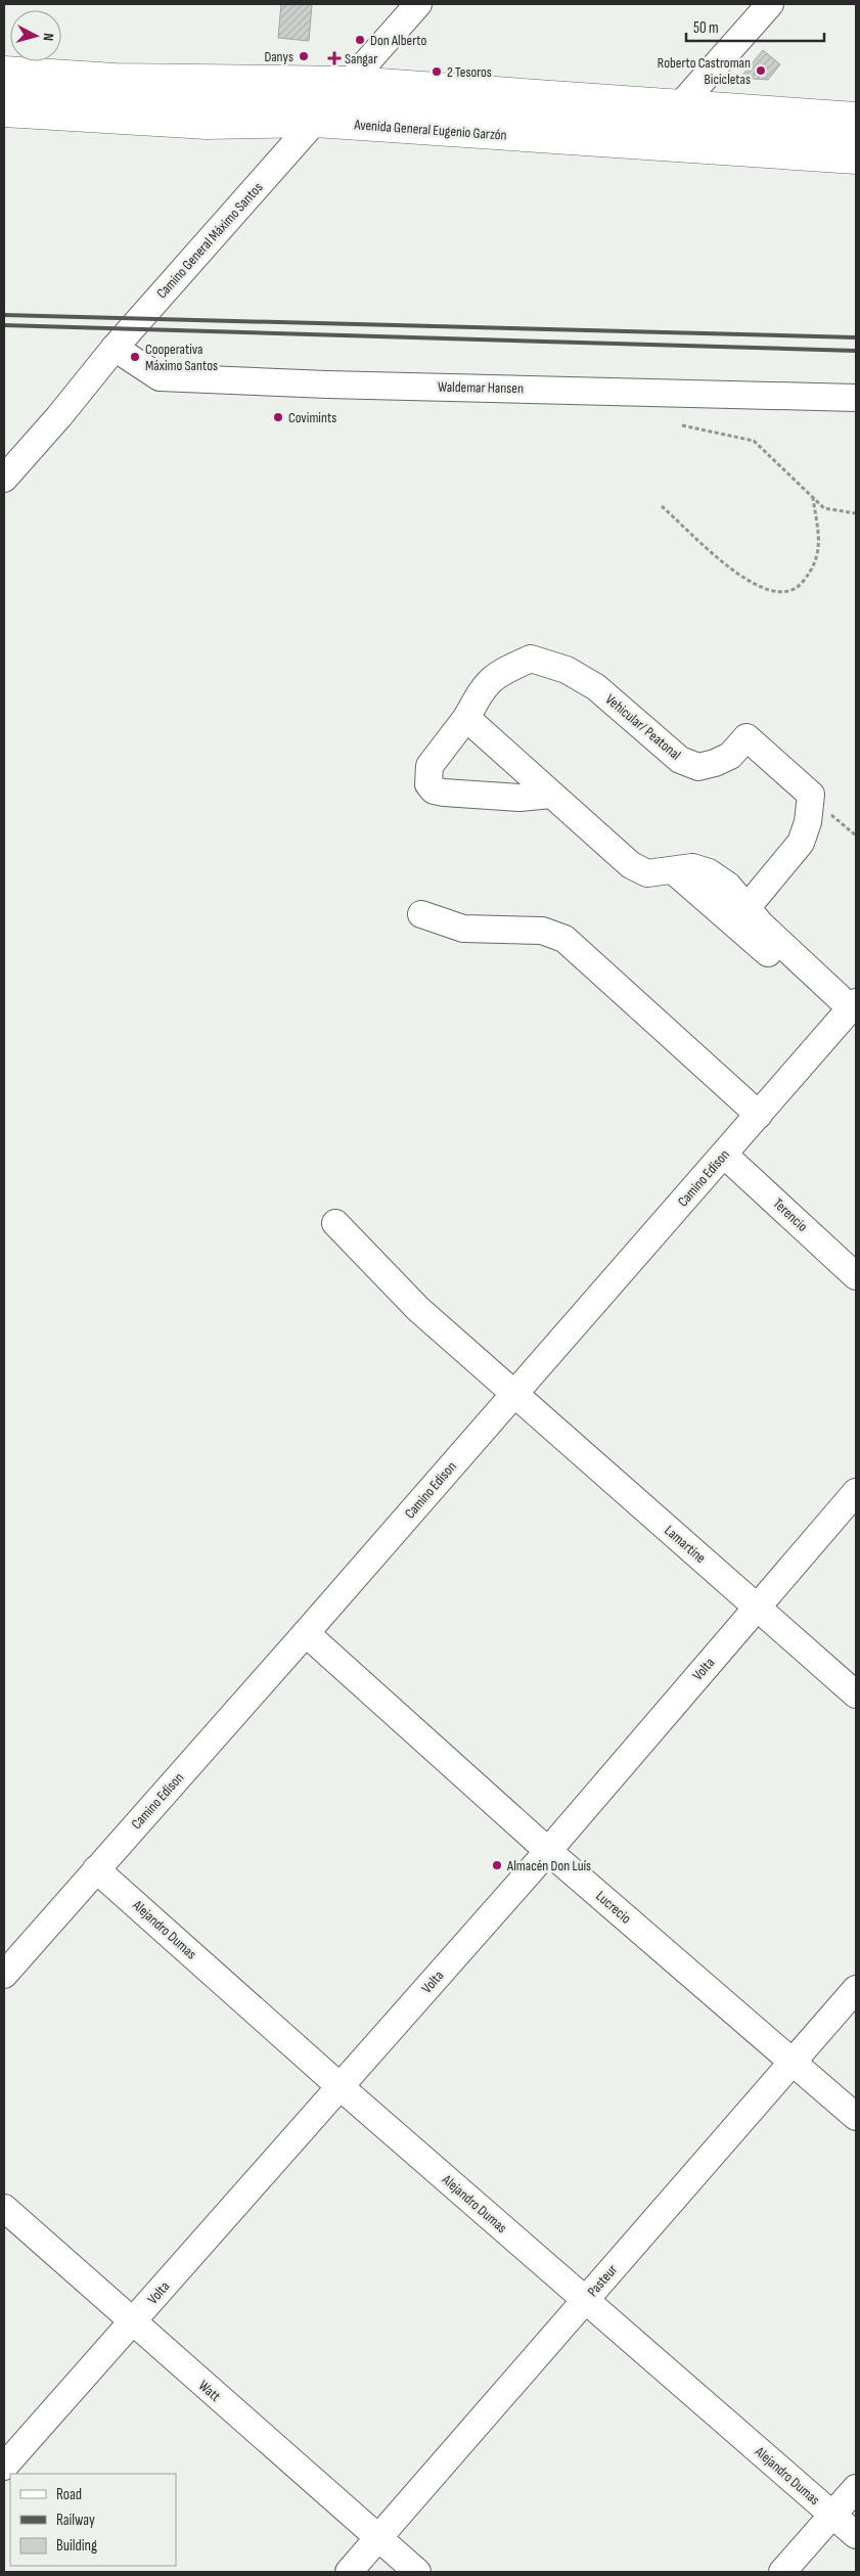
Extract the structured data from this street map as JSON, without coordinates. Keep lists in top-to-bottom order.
{
  "streets": {
    "main road": ["Avenida General Eugenio Garzón"],
    "street": [
      "Camino General Máximo Santos",
      "Waldemar Hansen",
      "Vehicular/ Peatonal",
      "Camino Edison",
      "Terencio",
      "Lamartine",
      "Volta",
      "Lucrecio",
      "Alejandro Dumas",
      "Pasteur",
      "Watt"
    ]
  },
  "crossings": [
    ["Avenida General Eugenio Garzón", "Camino General Máximo Santos"],
    ["Camino General Máximo Santos", "Waldemar Hansen"],
    ["Camino Edison", "Terencio"],
    ["Camino Edison", "Lamartine"],
    ["Camino Edison", "Lucrecio"],
    ["Camino Edison", "Alejandro Dumas"],
    ["Lamartine", "Volta"],
    ["Volta", "Lucrecio"],
    ["Volta", "Alejandro Dumas"],
    ["Volta", "Watt"],
    ["Lucrecio", "Pasteur"],
    ["Alejandro Dumas", "Pasteur"],
    ["Pasteur", "Watt"]
  ],
  "places": {
    "other": [
      "Don Alberto",
      "Danys",
      "Roberto Castroman Bicicletas",
      "2 Tesoros",
      "Cooperativa Máximo Santos",
      "Covimints",
      "Almacén Don Luís"
    ],
    "health": ["Sangar"]
  },
  "legend": ["Road", "Railway", "Building"],
  "scale_bar": "50 m",
  "north": "right"
}
